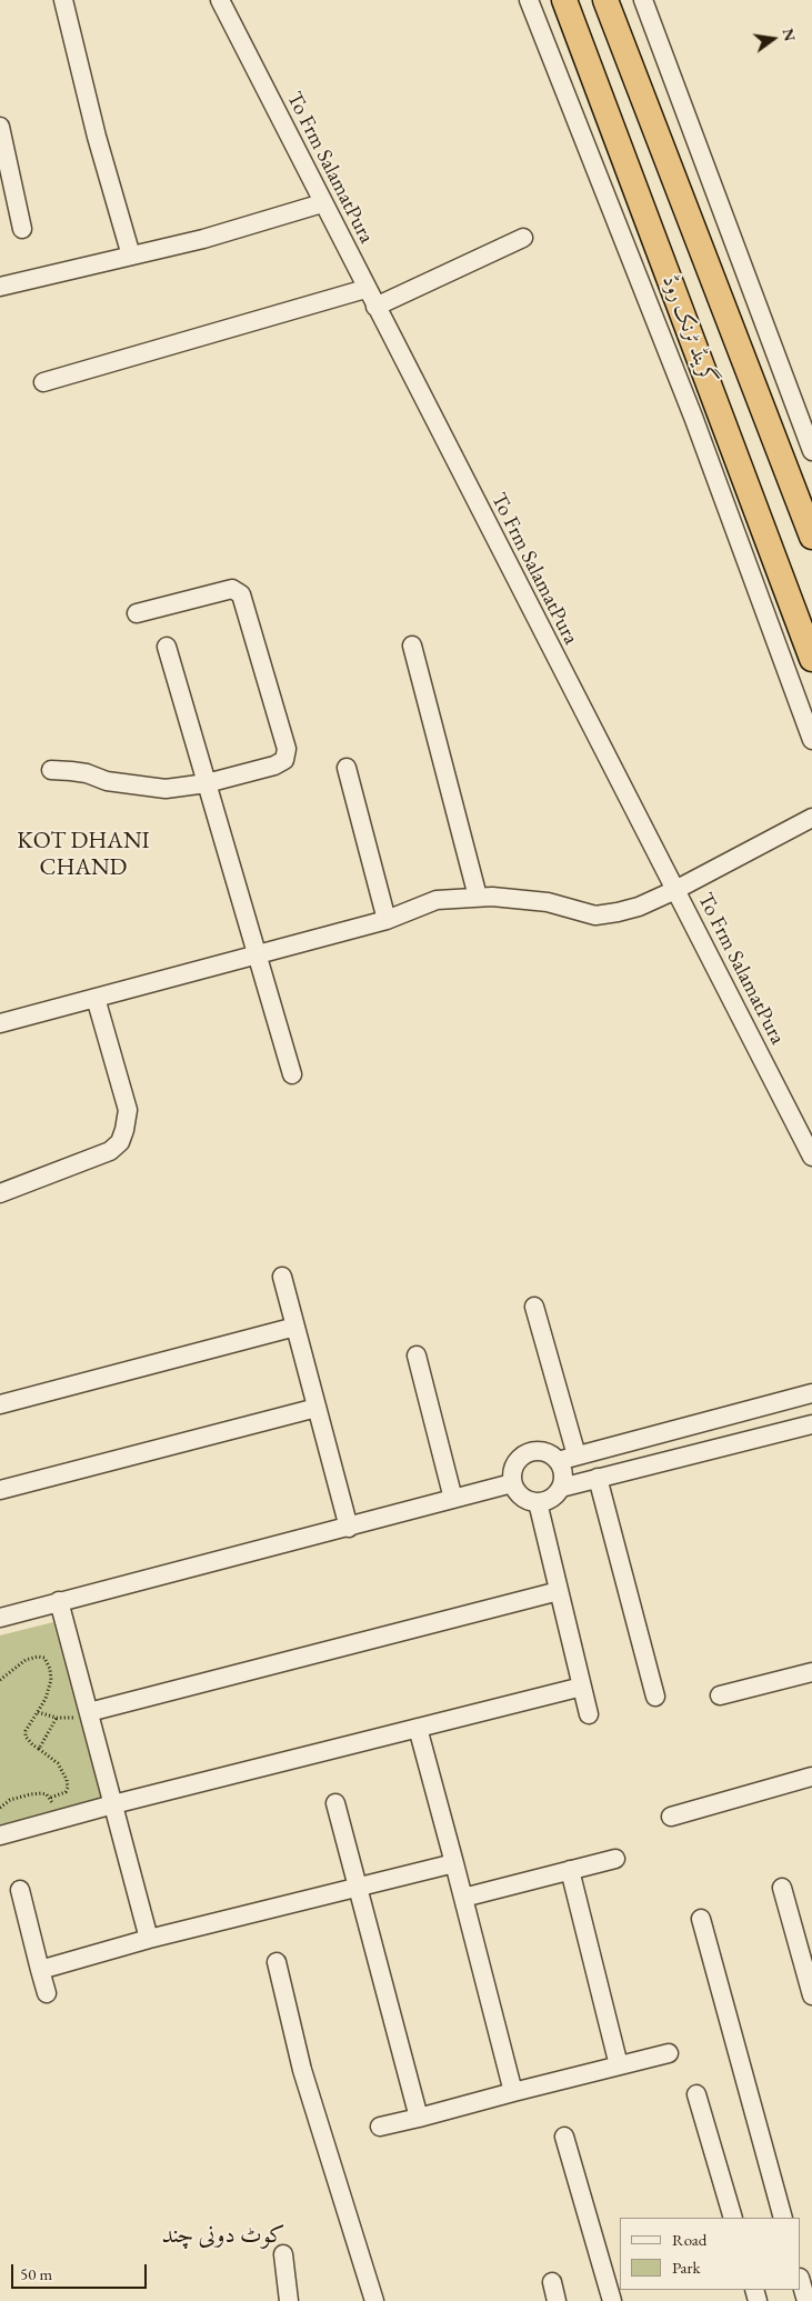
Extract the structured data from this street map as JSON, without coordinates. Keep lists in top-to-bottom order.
{
  "streets": {
    "highway": ["گرینڈ ٹرنک روڈ"],
    "street": ["To Frm SalamatPura"]
  },
  "districts": ["KOT DHANI CHAND", "کوٹ دونی چند"],
  "legend": ["Road", "Park"],
  "scale_bar": "50 m",
  "north": "right"
}
